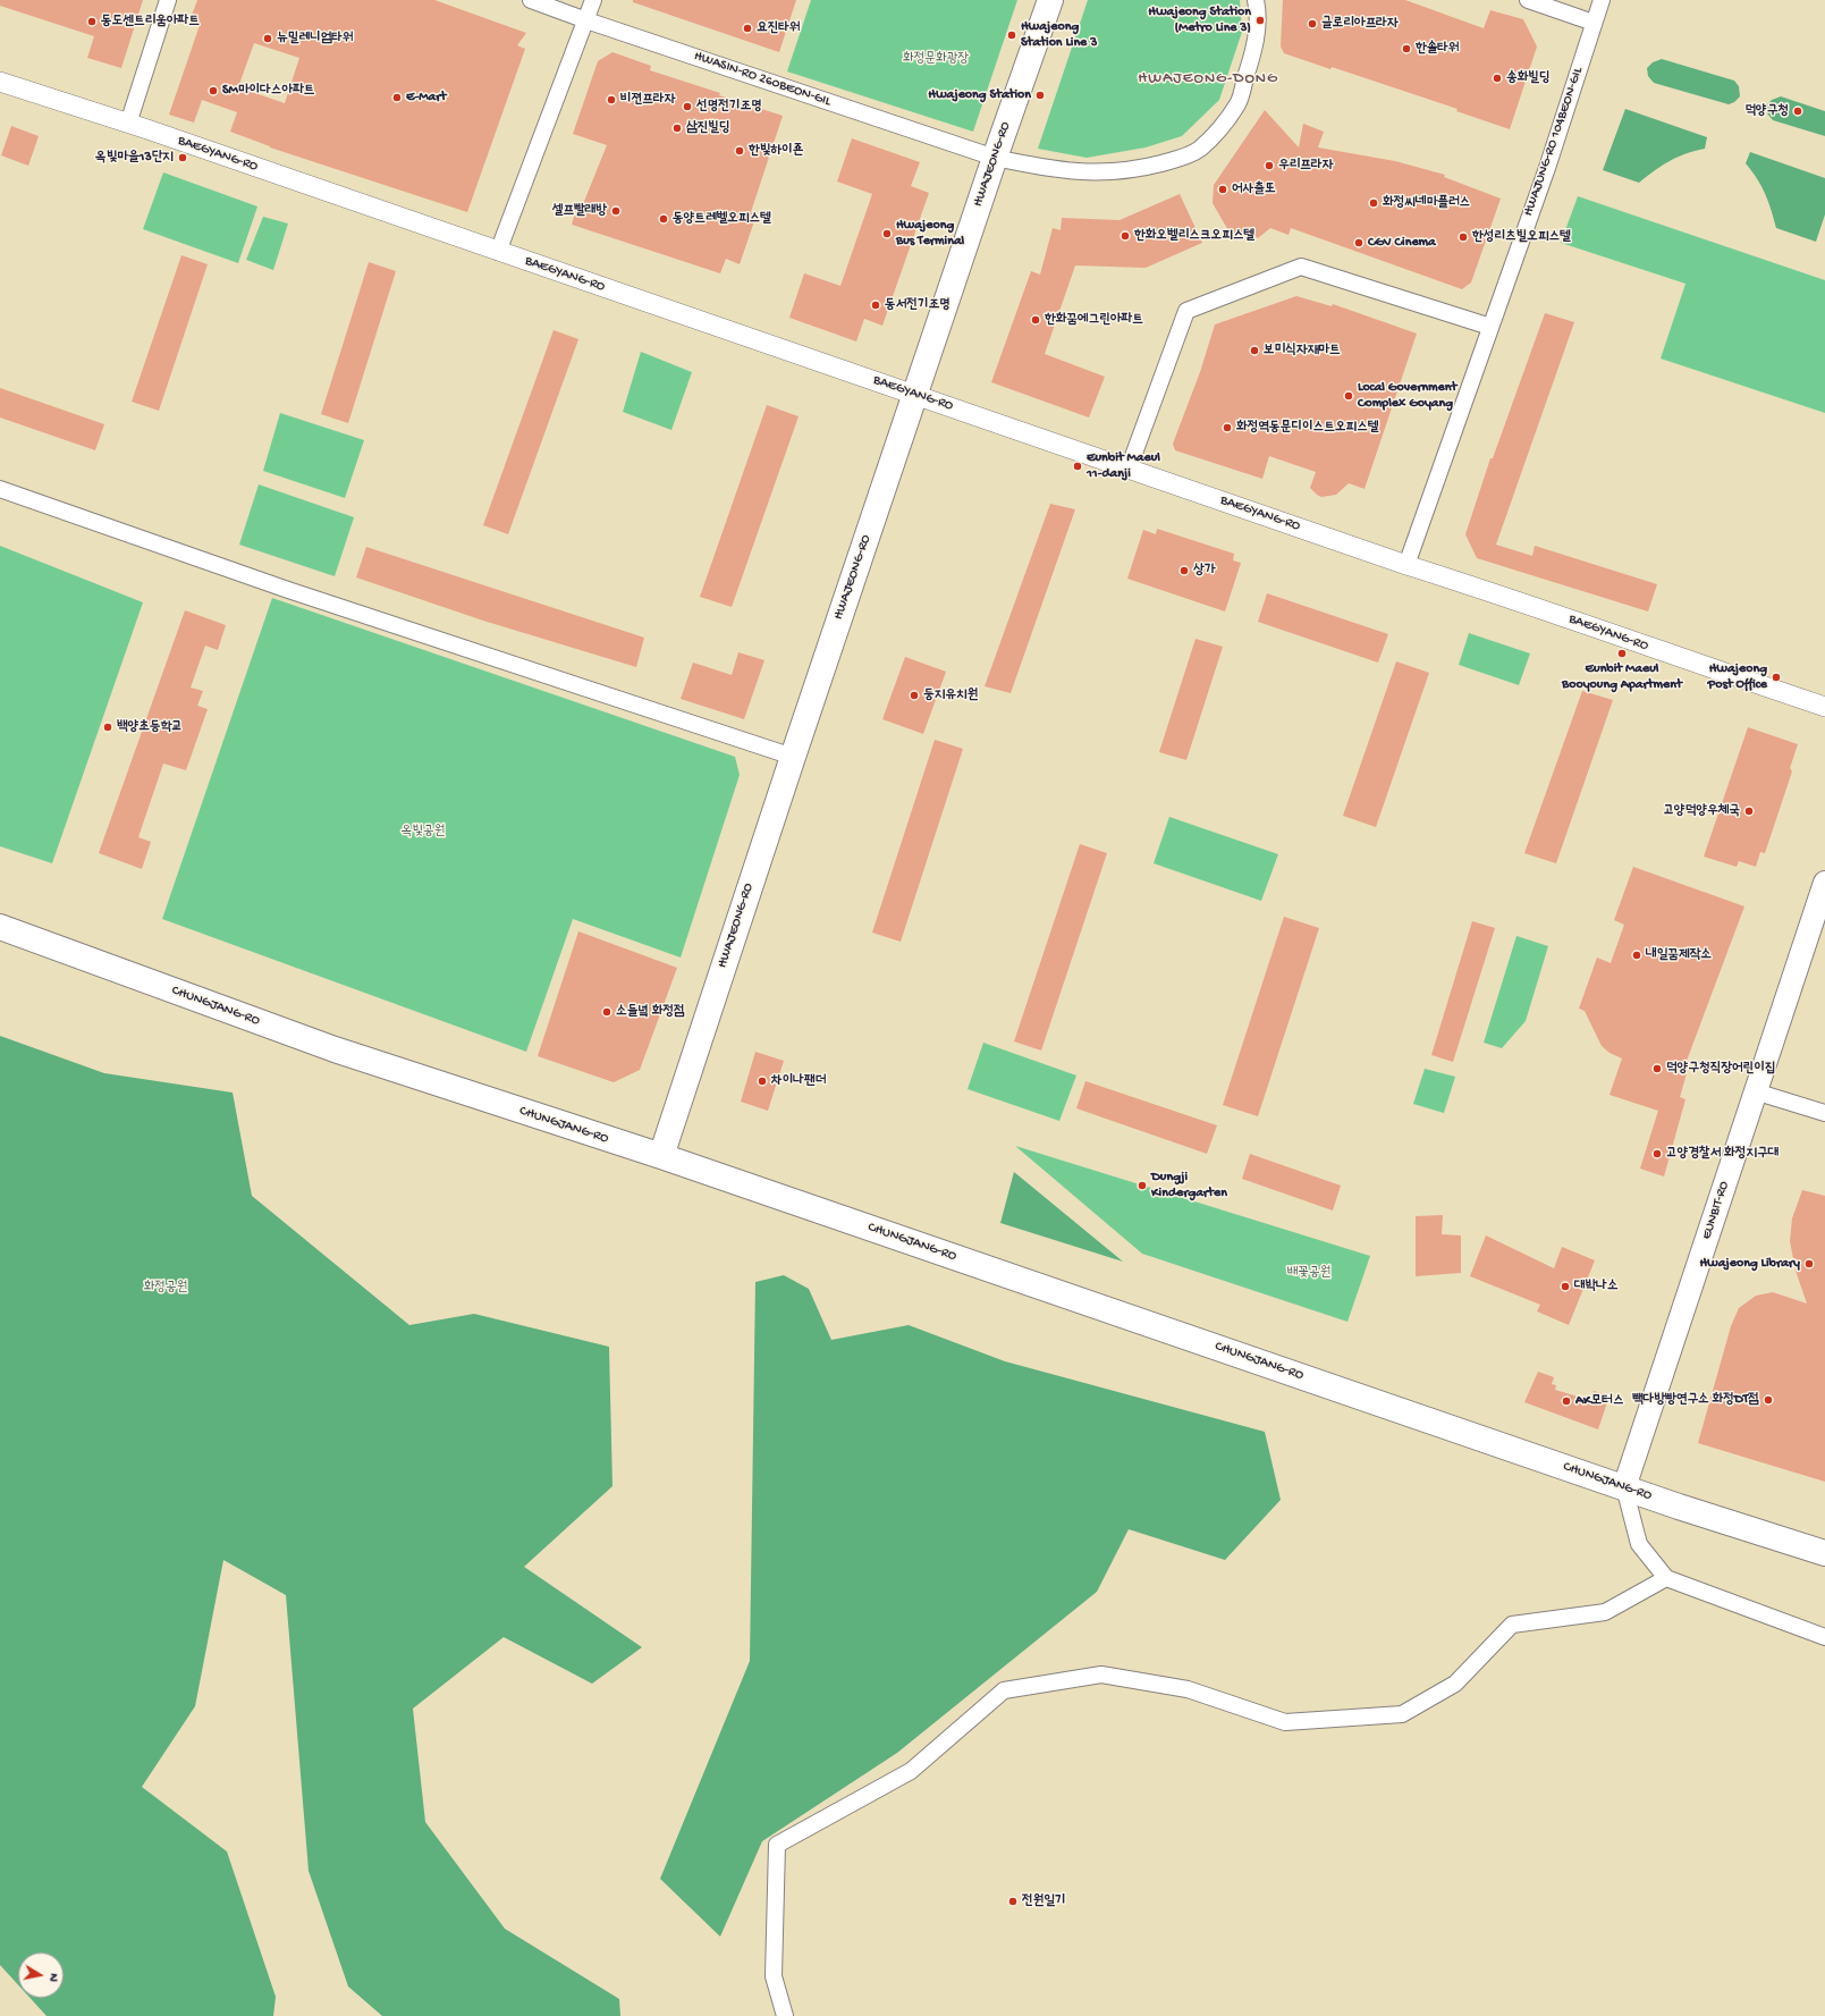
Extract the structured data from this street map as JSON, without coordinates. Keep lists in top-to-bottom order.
{
  "streets": {
    "main road": ["HWAJEONG-RO", "CHUNGJANG-RO", "EUNBIT-RO"],
    "street": ["HWASIN-RO 260BEON-GIL", "HWAJUNG-RO 104BEON-GIL", "BAEGYANG-RO"]
  },
  "crossings": [
    ["HWASIN-RO 260BEON-GIL", "HWAJEONG-RO"],
    ["HWAJUNG-RO 104BEON-GIL", "BAEGYANG-RO"],
    ["BAEGYANG-RO", "HWAJEONG-RO"],
    ["HWAJEONG-RO", "CHUNGJANG-RO"],
    ["CHUNGJANG-RO", "EUNBIT-RO"]
  ],
  "districts": ["HWAJEONG-DONG"],
  "parks": [
    "화정문화광장",
    "옥빛공원",
    "배꽃공원",
    "화정공원"
  ],
  "places": [
    "Hwajeong Station (Metro Line 3)",
    "동도센트리움아파트",
    "글로리아프라자",
    "요진타워",
    "Hwajeong Station Line 3",
    "뉴밀레니엄타워",
    "한솔타워",
    "송화빌딩",
    "SM마이다스아파트",
    "Hwajeong Station",
    "E-Mart",
    "비젼프라자",
    "선명전기조명",
    "덕양구청",
    "삼진빌딩",
    "한빛하이죤",
    "옥빛마을13단지",
    "우리프라자",
    "어사출또",
    "화정씨네마플러스",
    "셀프빨래방",
    "동양트레벨오피스텔",
    "Hwajeong Bus Terminal",
    "한화오벨리스크오피스텔",
    "한성리츠빌오피스텔",
    "CGV Cinema",
    "동서전기조명",
    "한화꿈에그린아파트",
    "보미식자재마트",
    "Local Government Complex Goyang",
    "화정역동문디이스트오피스텔",
    "Eunbit Maeul 11-danji",
    "상가",
    "Eunbit Maeul Booyoung Apartment",
    "Hwajeong Post Office",
    "둥지유치원",
    "백양초등학교",
    "고양덕양우체국",
    "내일꿈제작소",
    "소들녘 화정점",
    "덕양구청직장어린이집",
    "차이나팬더",
    "고양경찰서 화정지구대",
    "Dungji Kindergarten",
    "Hwajeong Library",
    "대박나소",
    "빽다방빵연구소 화정DT점",
    "AK모터스",
    "전원일기"
  ],
  "north": "right"
}
